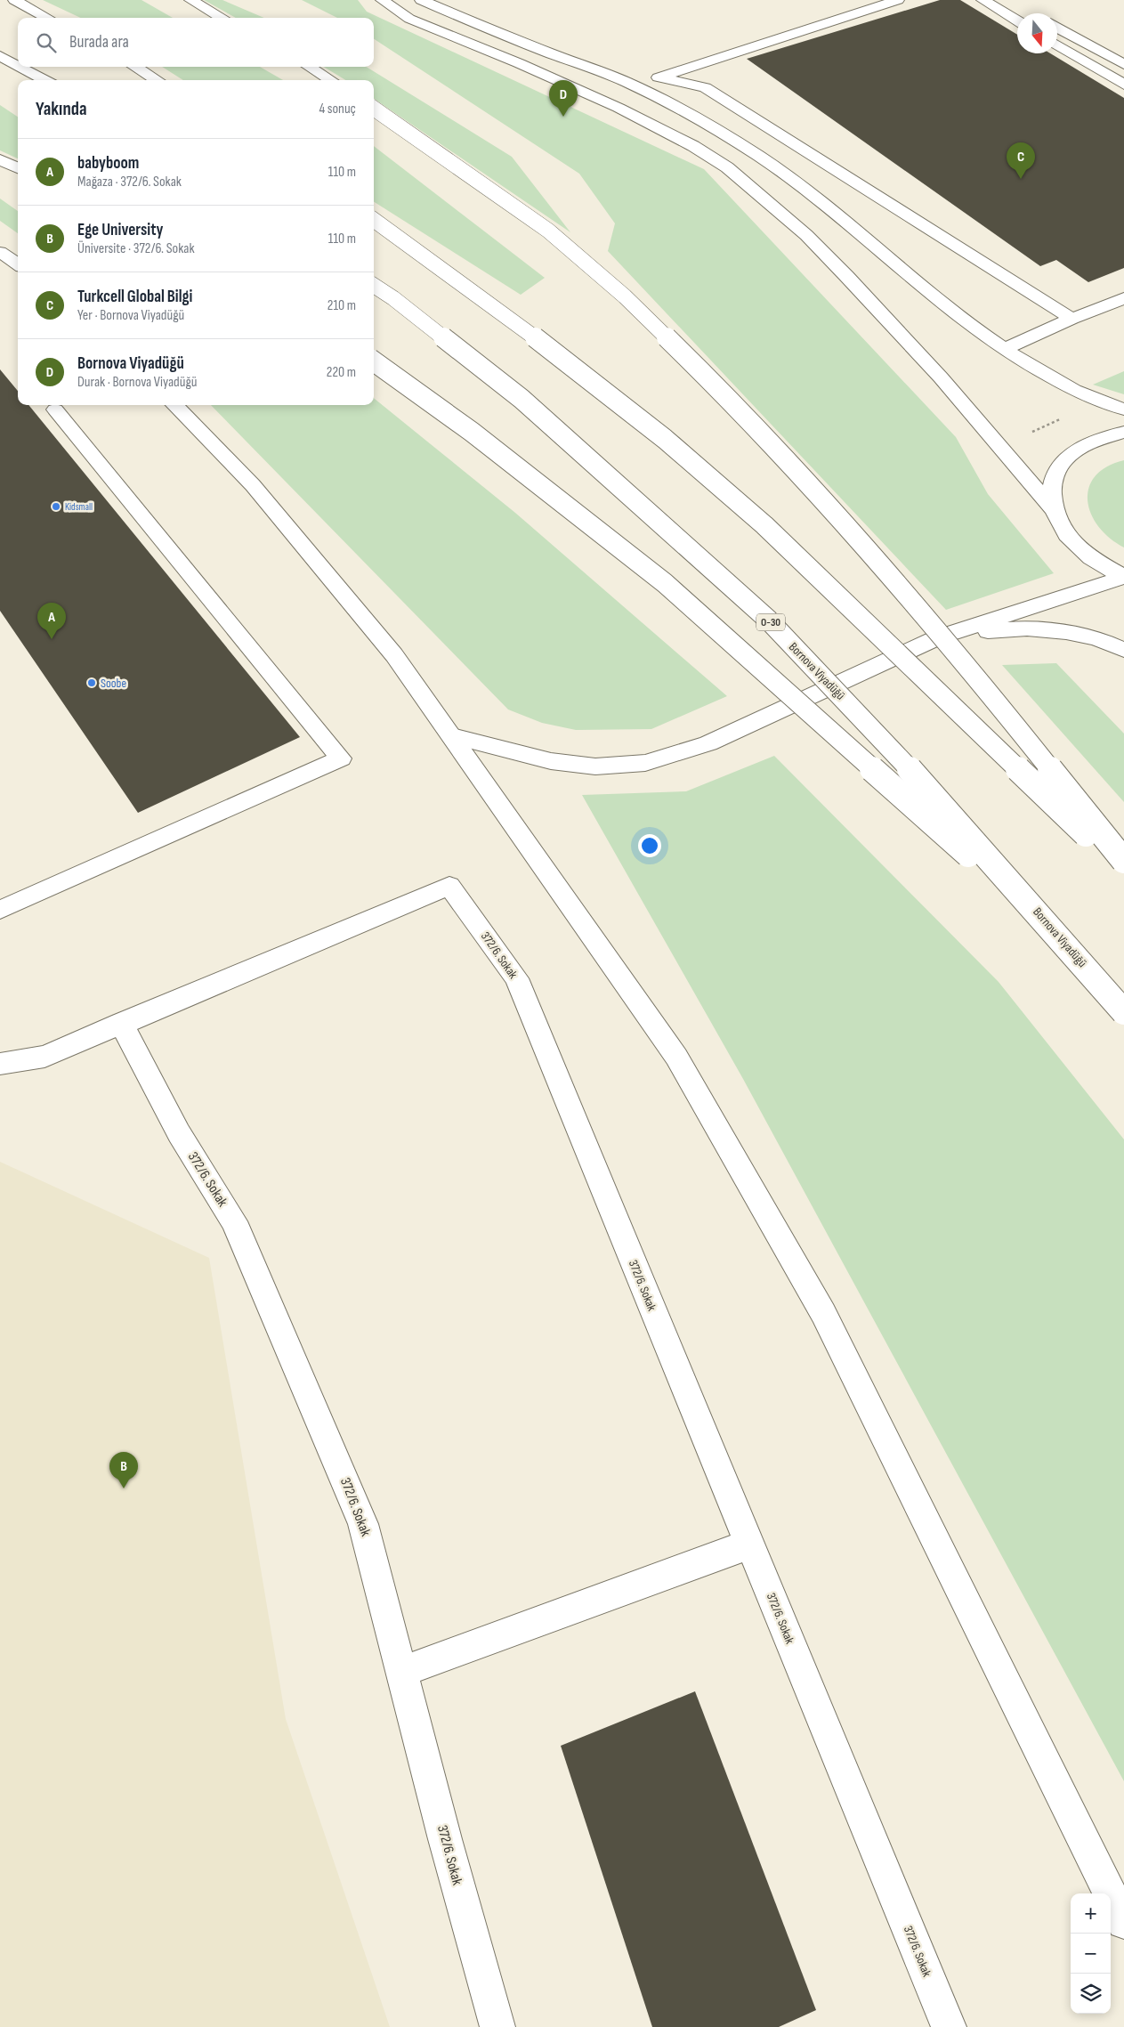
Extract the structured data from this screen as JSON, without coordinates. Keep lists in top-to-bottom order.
{
  "streets": {
    "main road": ["O-30", "Bornova Viyadüğü", "372/6. Sokak"]
  },
  "places": ["Kidsmall", "Soobe"],
  "north": "bottom",
  "page": {
    "search": "Burada ara",
    "pins": [
      "D",
      "C",
      "A",
      "B"
    ],
    "heading": ["Yakında", "4 sonuç"],
    "list": [
      {
        "mark": "A",
        "name": "babyboom",
        "note": "Mağaza · 372/6. Sokak",
        "value": "110 m"
      },
      {
        "mark": "B",
        "name": "Ege University",
        "note": "Üniversite · 372/6. Sokak",
        "value": "110 m"
      },
      {
        "mark": "C",
        "name": "Turkcell Global Bilgi",
        "note": "Yer · Bornova Viyadüğü",
        "value": "210 m"
      },
      {
        "mark": "D",
        "name": "Bornova Viyadüğü",
        "note": "Durak · Bornova Viyadüğü",
        "value": "220 m"
      }
    ],
    "map_buttons": ["+", "−"]
  }
}
